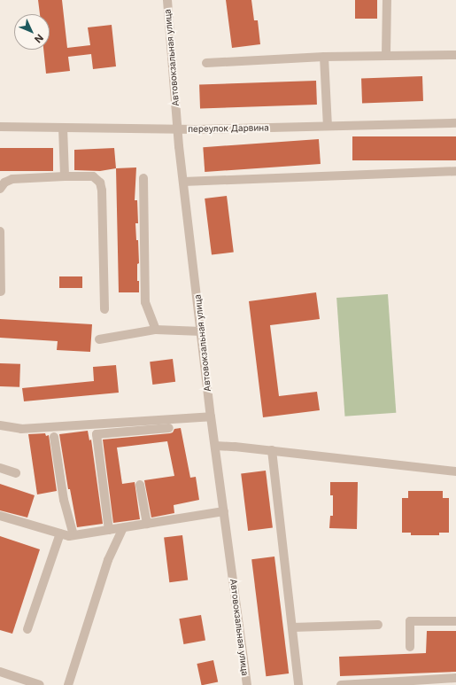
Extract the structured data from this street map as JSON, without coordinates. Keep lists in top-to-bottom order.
{
  "streets": {
    "street": ["Автовокзальная улица", "переулок Дарвина"]
  },
  "crossings": [
    ["Автовокзальная улица", "переулок Дарвина"]
  ],
  "north": "bottom right"
}
